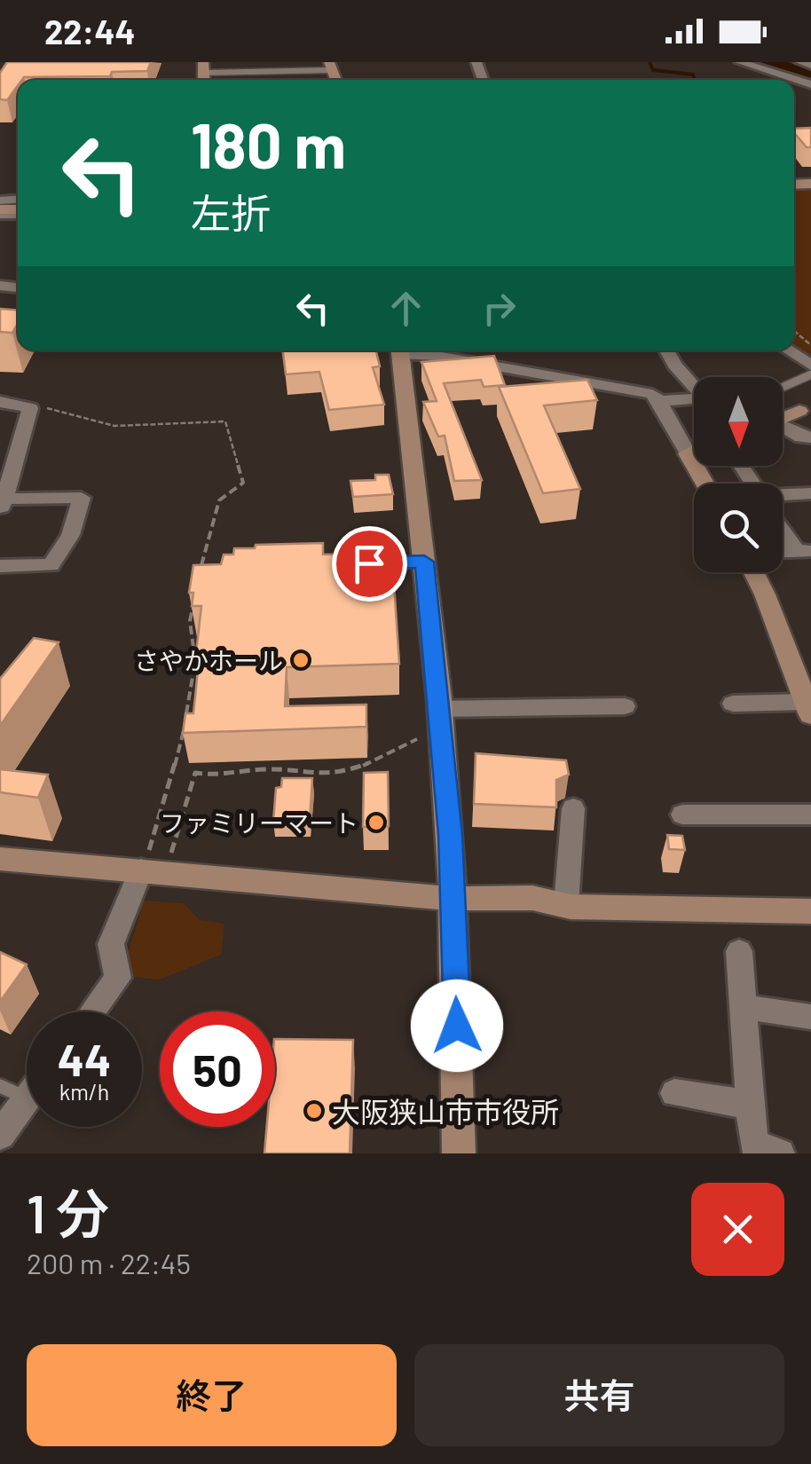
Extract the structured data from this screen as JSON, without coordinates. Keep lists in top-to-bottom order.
{
  "places": ["さやかホール", "ファミリーマート", "大阪狭山市市役所"],
  "north": "bottom",
  "page": {
    "status": "22:44",
    "turn": ["180 m", "左折"],
    "speed": "44 km/h",
    "limit": "50",
    "heading": ["1 分", "200 m · 22:45"],
    "buttons": ["終了", "共有"]
  }
}
